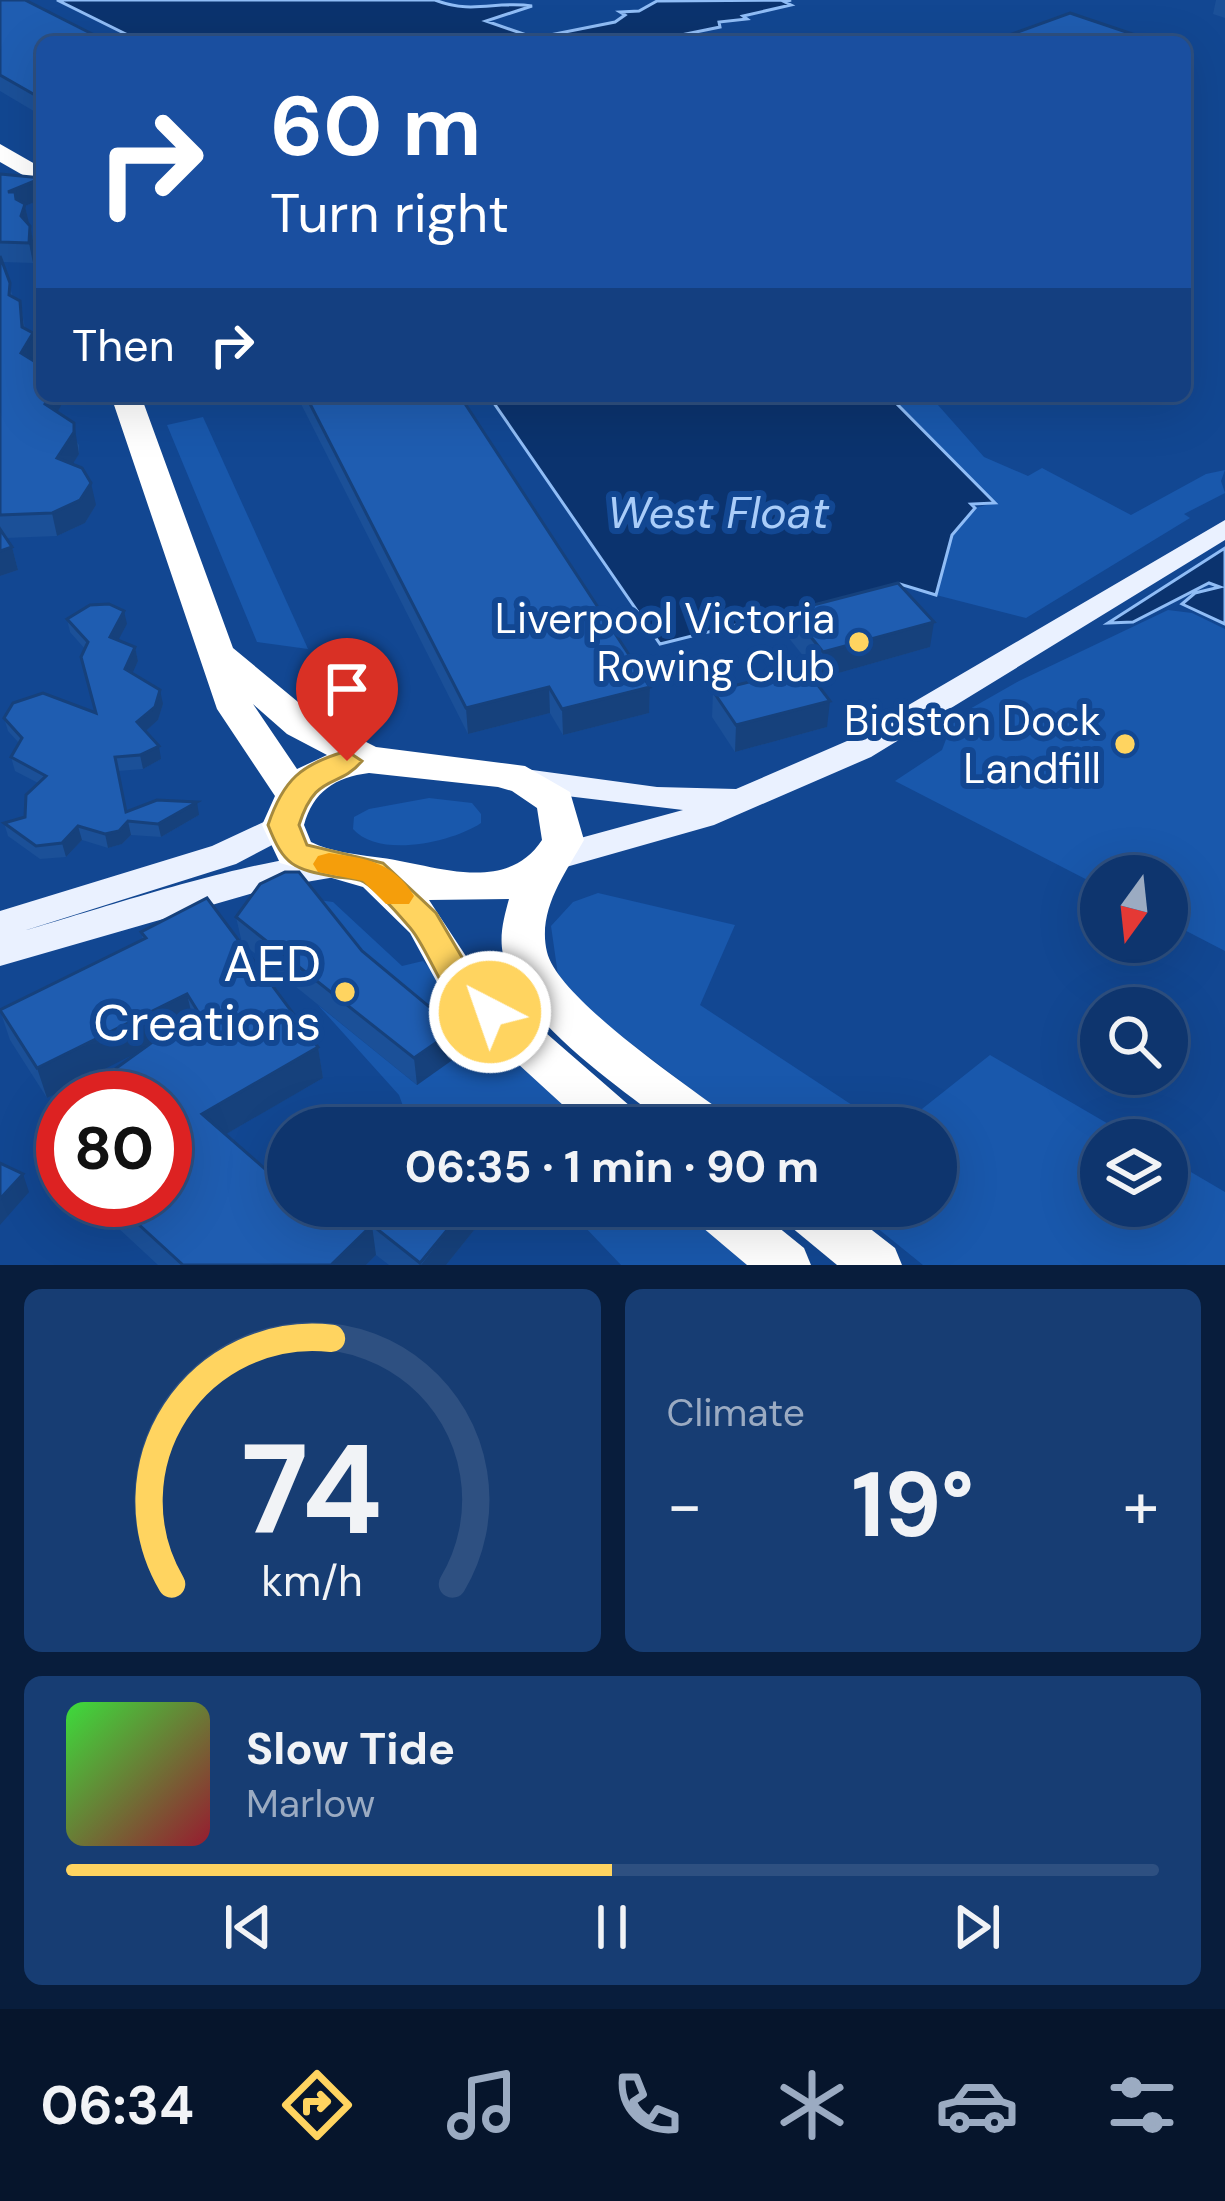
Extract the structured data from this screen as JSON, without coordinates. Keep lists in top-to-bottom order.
{
  "water": ["West Float"],
  "places": ["Liverpool Victoria Rowing Club", "Bidston Dock Landfill", "AED Creations"],
  "north": "bottom",
  "page": {
    "turn": ["60 m", "Turn right"],
    "then": "Then",
    "limit": "80",
    "trip": "06:35 · 1 min · 90 m",
    "tile": "Climate",
    "heat": ["−", "19°", "+"],
    "song": ["Slow Tide", "Marlow"],
    "tabs": "06:34",
    "gauge": ["74", "km/h"]
  }
}
